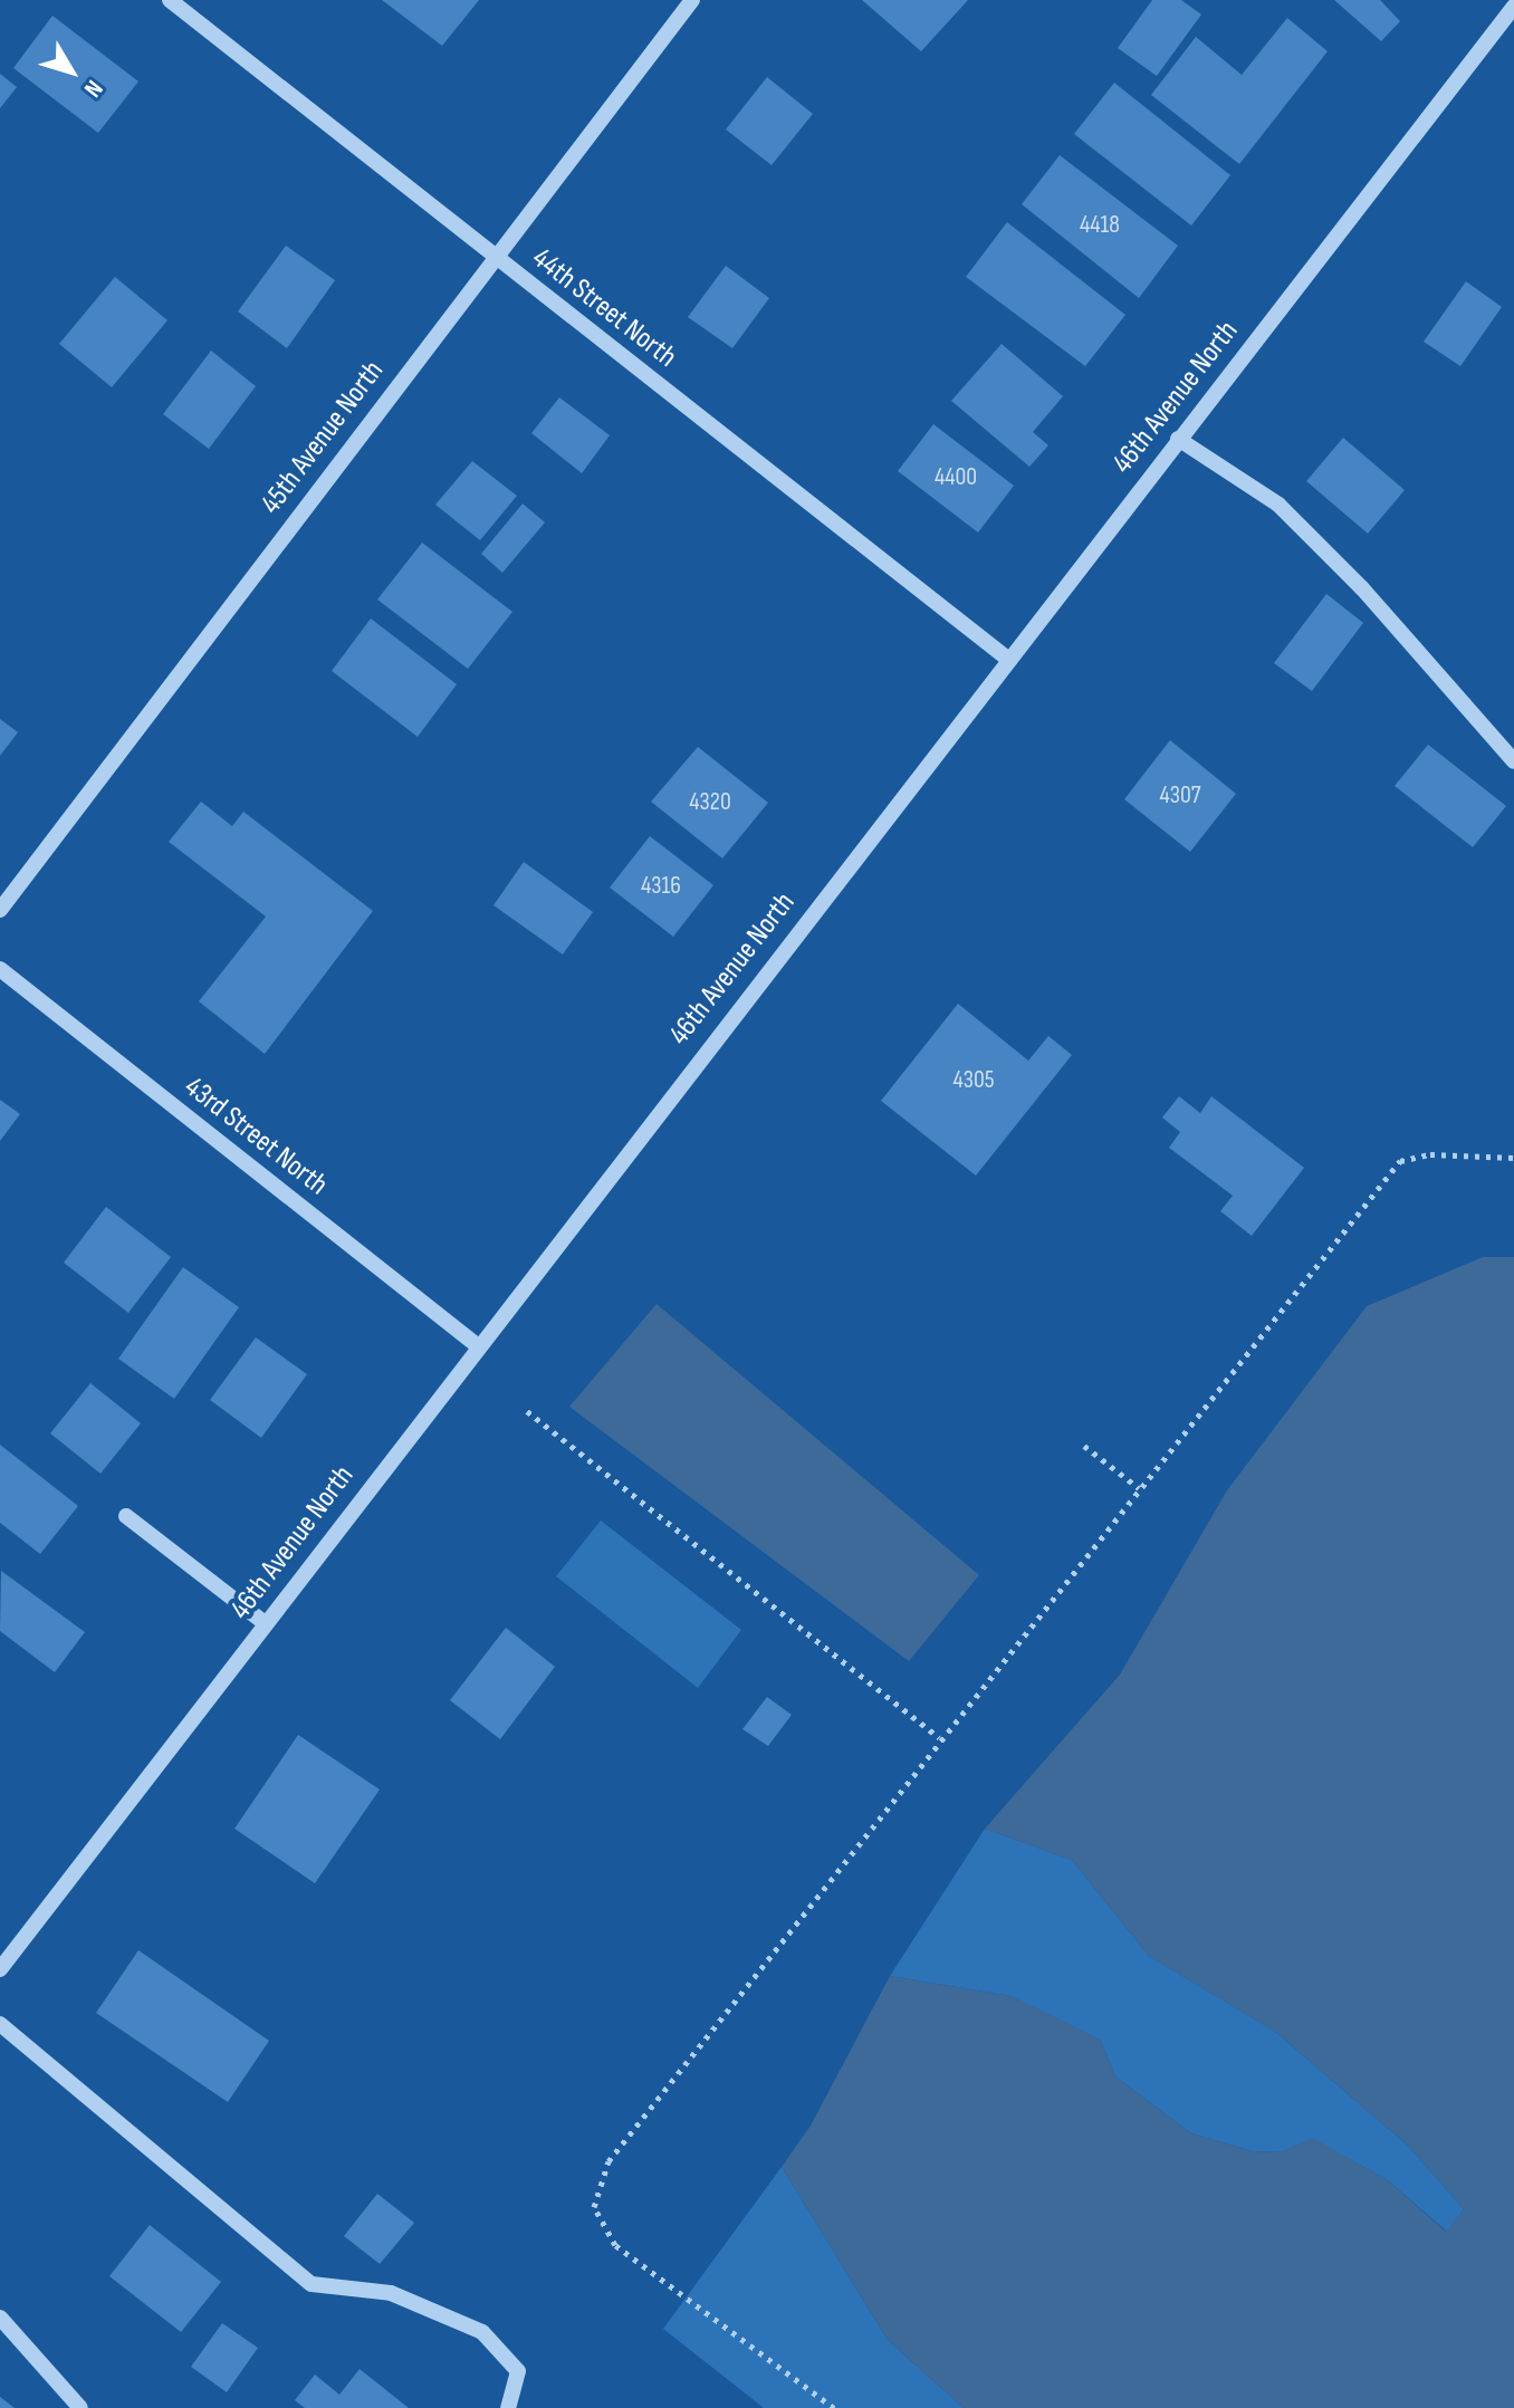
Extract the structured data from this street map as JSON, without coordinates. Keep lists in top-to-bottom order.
{
  "streets": {
    "street": [
      "44th Street North",
      "46th Avenue North",
      "45th Avenue North",
      "43rd Street North"
    ]
  },
  "crossings": [
    ["44th Street North", "46th Avenue North"],
    ["44th Street North", "45th Avenue North"],
    ["46th Avenue North", "43rd Street North"]
  ],
  "house_numbers": [
    "4418",
    "4400",
    "4307",
    "4320",
    "4316",
    "4305"
  ],
  "north": "bottom right"
}
